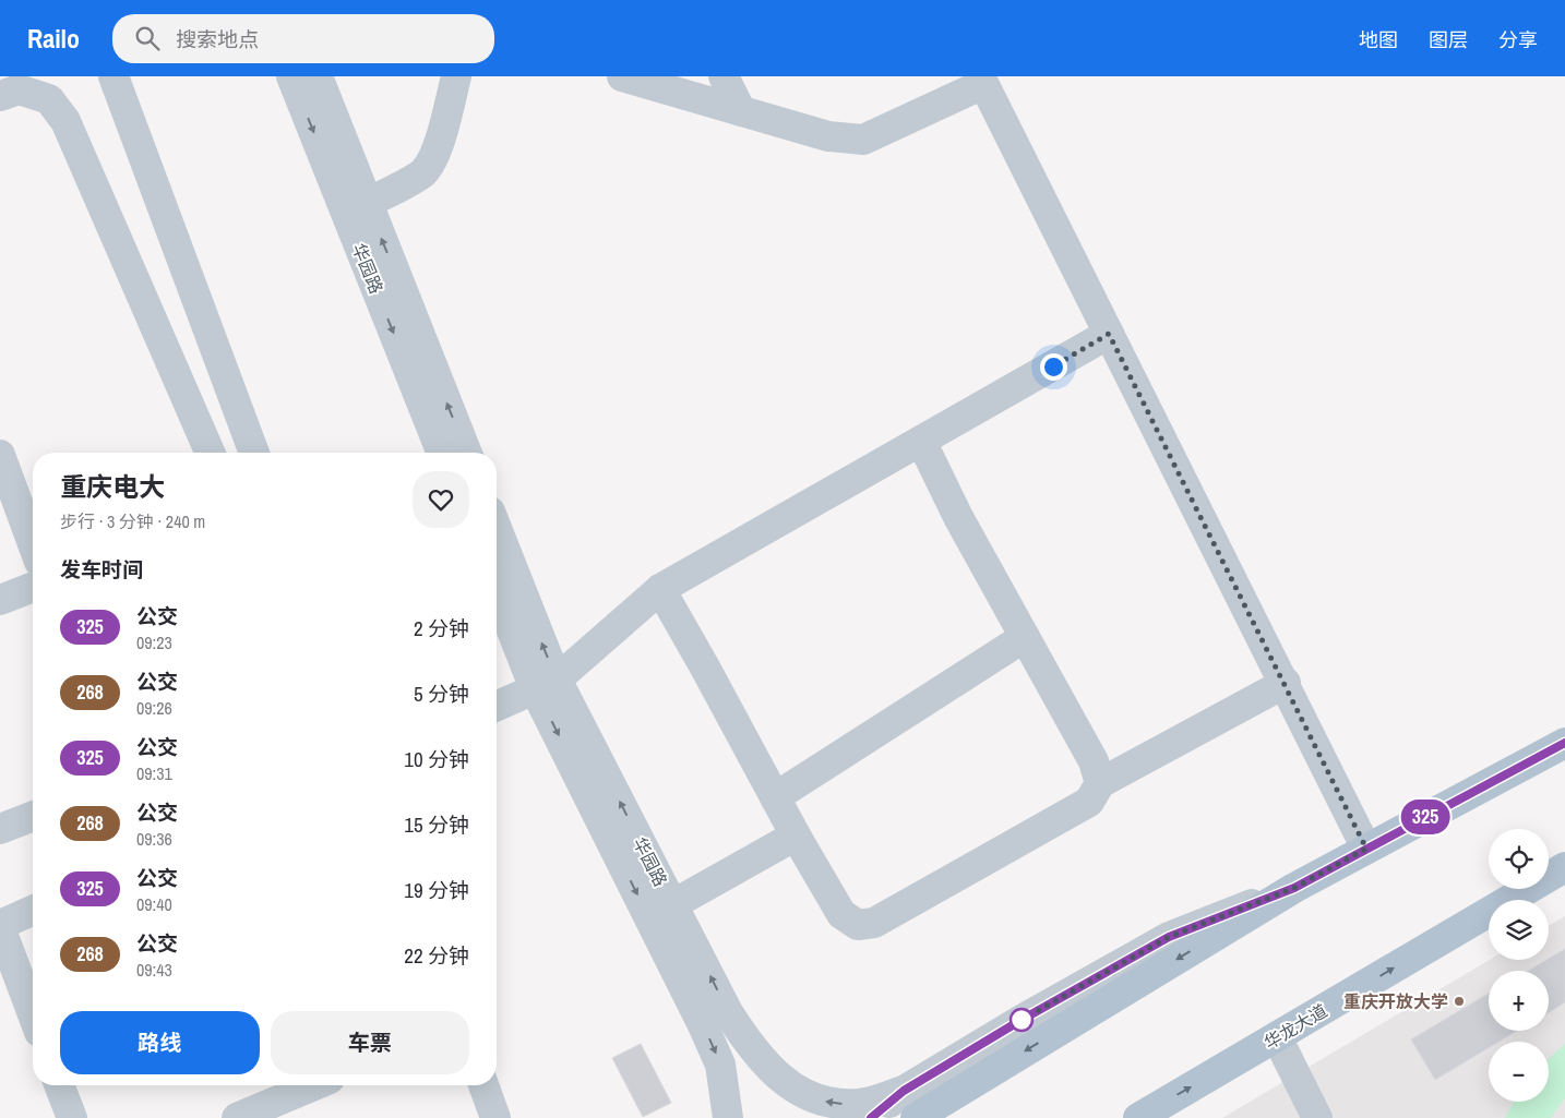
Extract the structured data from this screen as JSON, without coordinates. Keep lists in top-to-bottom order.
{
  "streets": {
    "main road": ["华龙大道"],
    "street": ["华园路"]
  },
  "places": ["重庆开放大学"],
  "lines": ["bus line 325"],
  "page": {
    "header": "Railo",
    "search": "搜索地点",
    "nav": ["地图", "图层", "分享"],
    "on_map": "325",
    "heading": [
      ["重庆电大", "步行 · 3 分钟 · 240 m"],
      "发车时间"
    ],
    "list": [
      {
        "mark": "325",
        "name": "公交",
        "note": "09:23",
        "value": "2 分钟"
      },
      {
        "mark": "268",
        "name": "公交",
        "note": "09:26",
        "value": "5 分钟"
      },
      {
        "mark": "325",
        "name": "公交",
        "note": "09:31",
        "value": "10 分钟"
      },
      {
        "mark": "268",
        "name": "公交",
        "note": "09:36",
        "value": "15 分钟"
      },
      {
        "mark": "325",
        "name": "公交",
        "note": "09:40",
        "value": "19 分钟"
      },
      {
        "mark": "268",
        "name": "公交",
        "note": "09:43",
        "value": "22 分钟"
      }
    ],
    "map_buttons": ["+", "−"],
    "buttons": ["路线", "车票"]
  }
}
